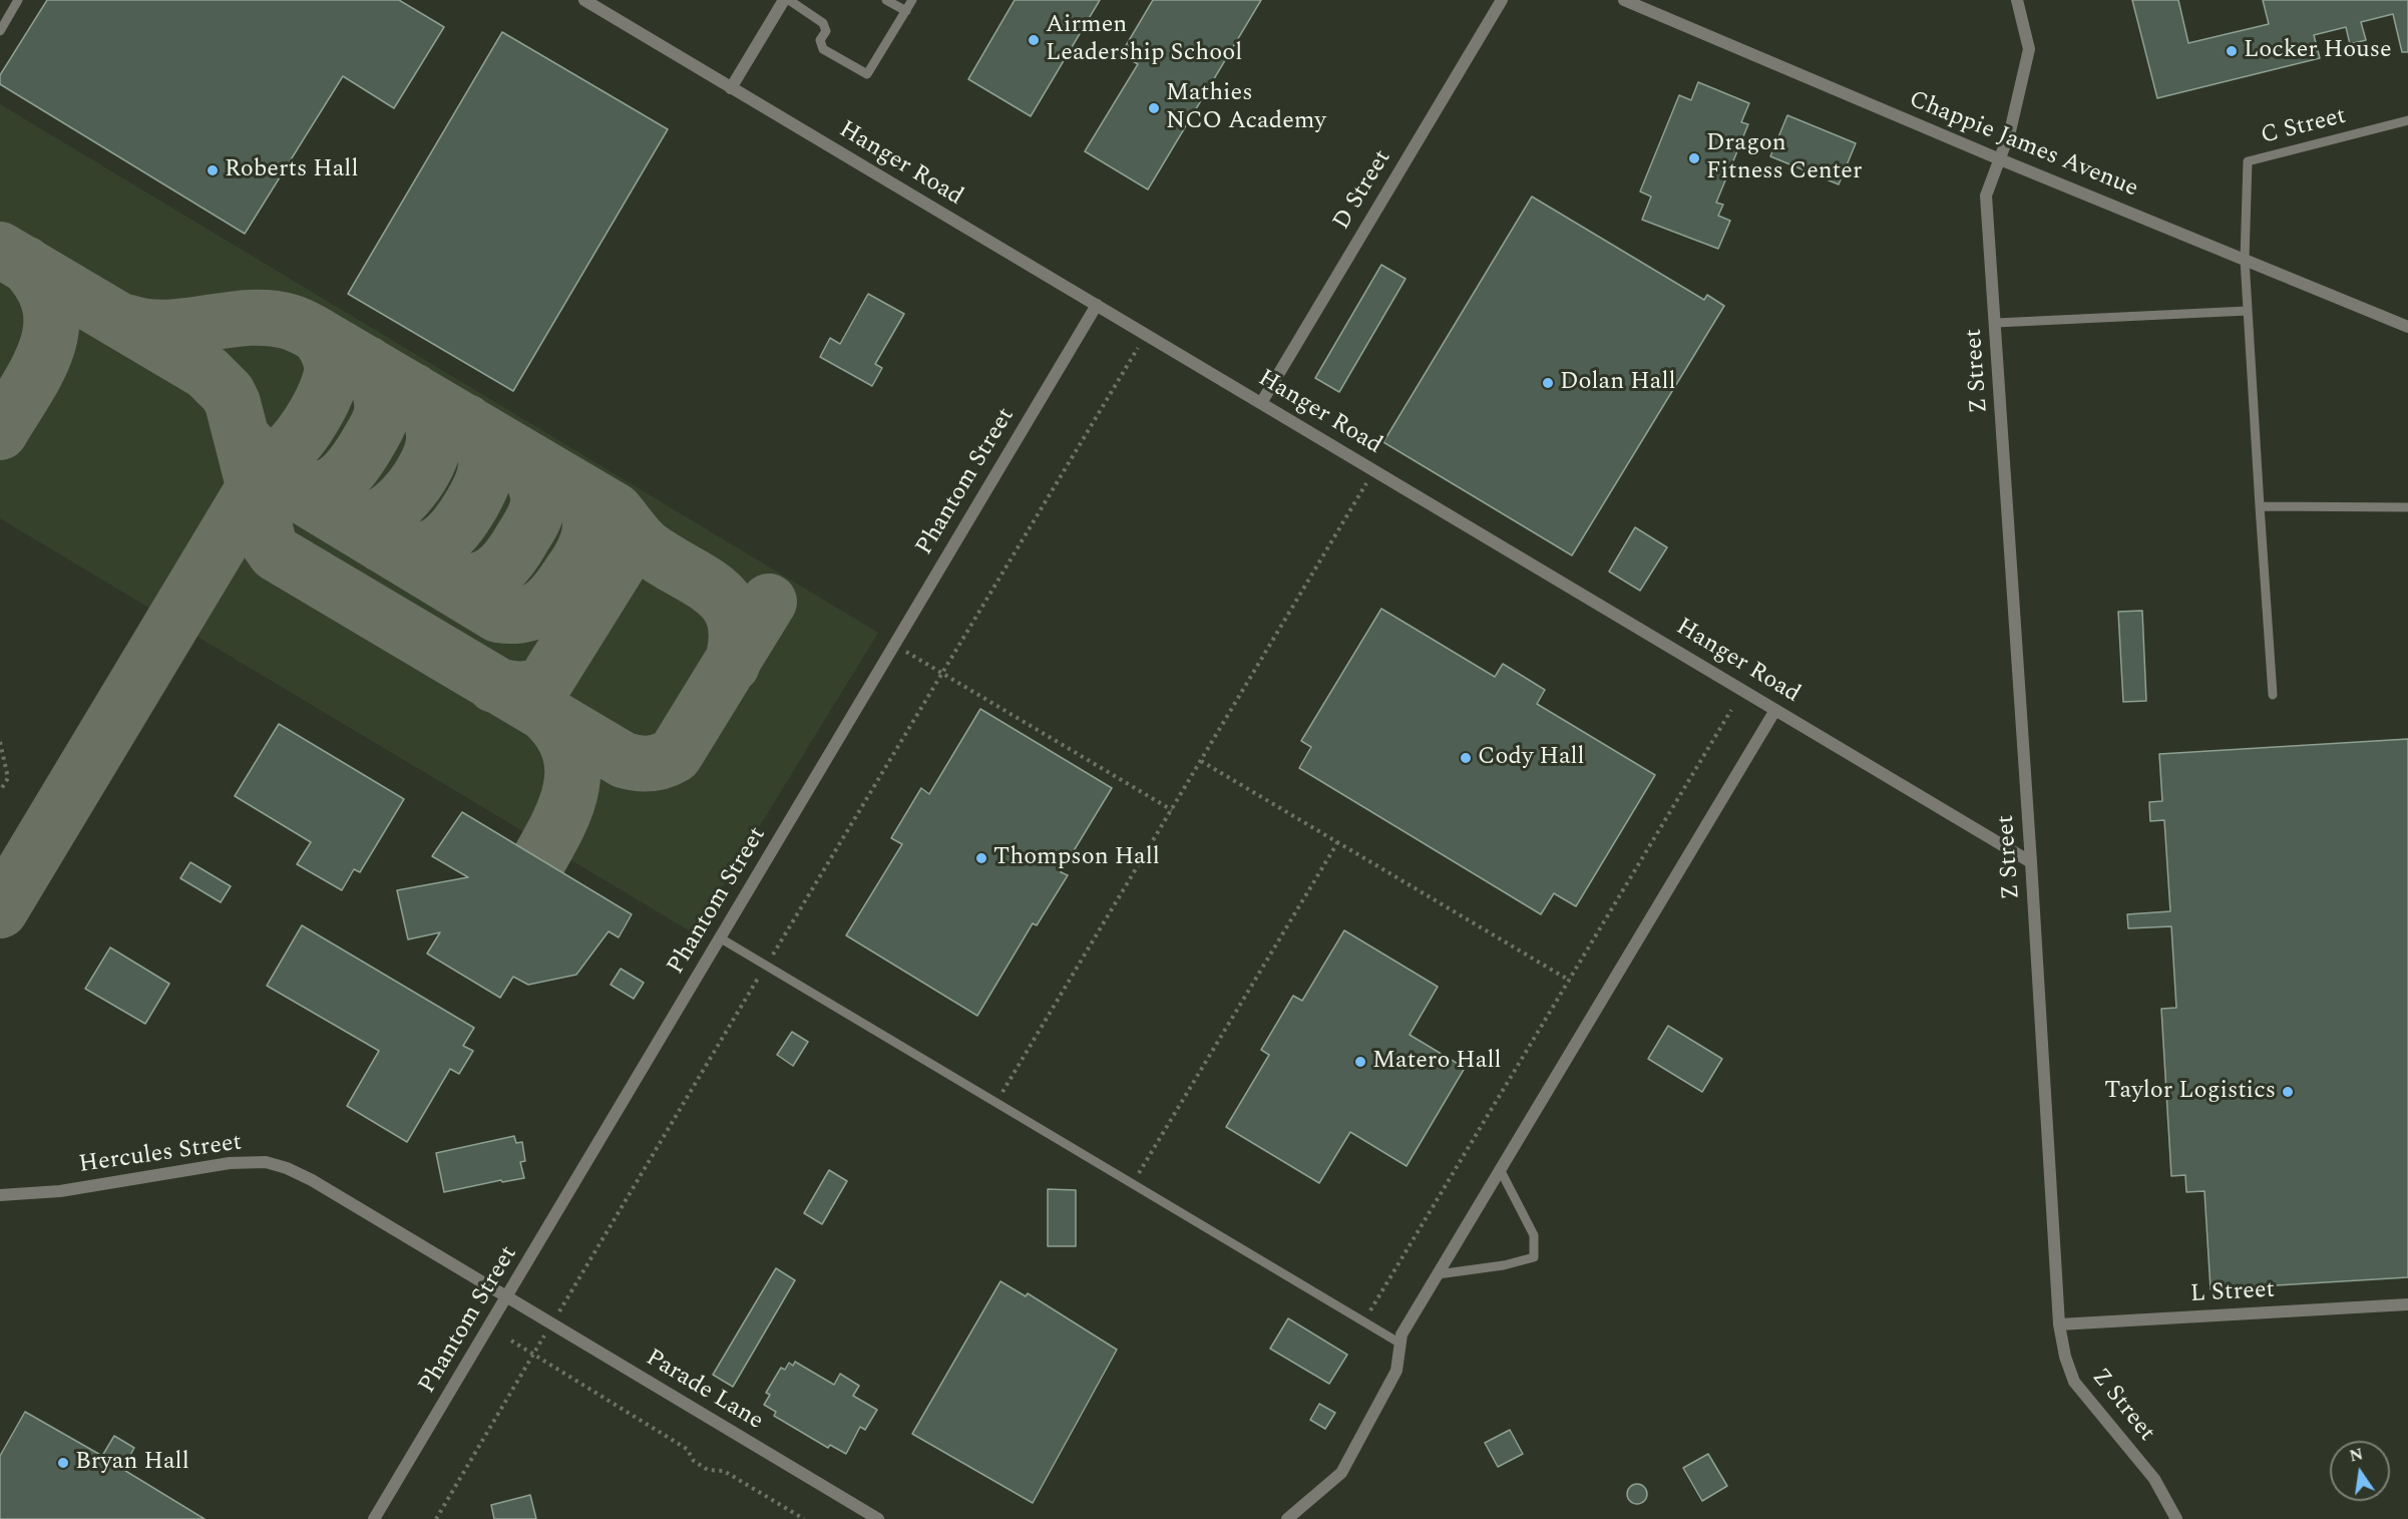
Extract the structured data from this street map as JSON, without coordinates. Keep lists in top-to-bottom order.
{
  "streets": {
    "street": [
      "Chappie James Avenue",
      "Hanger Road",
      "D Street",
      "Z Street",
      "Phantom Street",
      "Hercules Street",
      "L Street",
      "Parade Lane"
    ],
    "lane": ["C Street"]
  },
  "crossings": [
    ["C Street", "Chappie James Avenue"],
    ["Chappie James Avenue", "Z Street"],
    ["Hanger Road", "D Street"],
    ["Hanger Road", "Z Street"],
    ["Hanger Road", "Phantom Street"],
    ["Z Street", "L Street"],
    ["Phantom Street", "Hercules Street"],
    ["Phantom Street", "Parade Lane"],
    ["Hercules Street", "Parade Lane"]
  ],
  "places": [
    "Airmen Leadership School",
    "Locker House",
    "Mathies NCO Academy",
    "Dragon Fitness Center",
    "Roberts Hall",
    "Dolan Hall",
    "Cody Hall",
    "Thompson Hall",
    "Matero Hall",
    "Taylor Logistics",
    "Bryan Hall"
  ],
  "north": "top"
}
